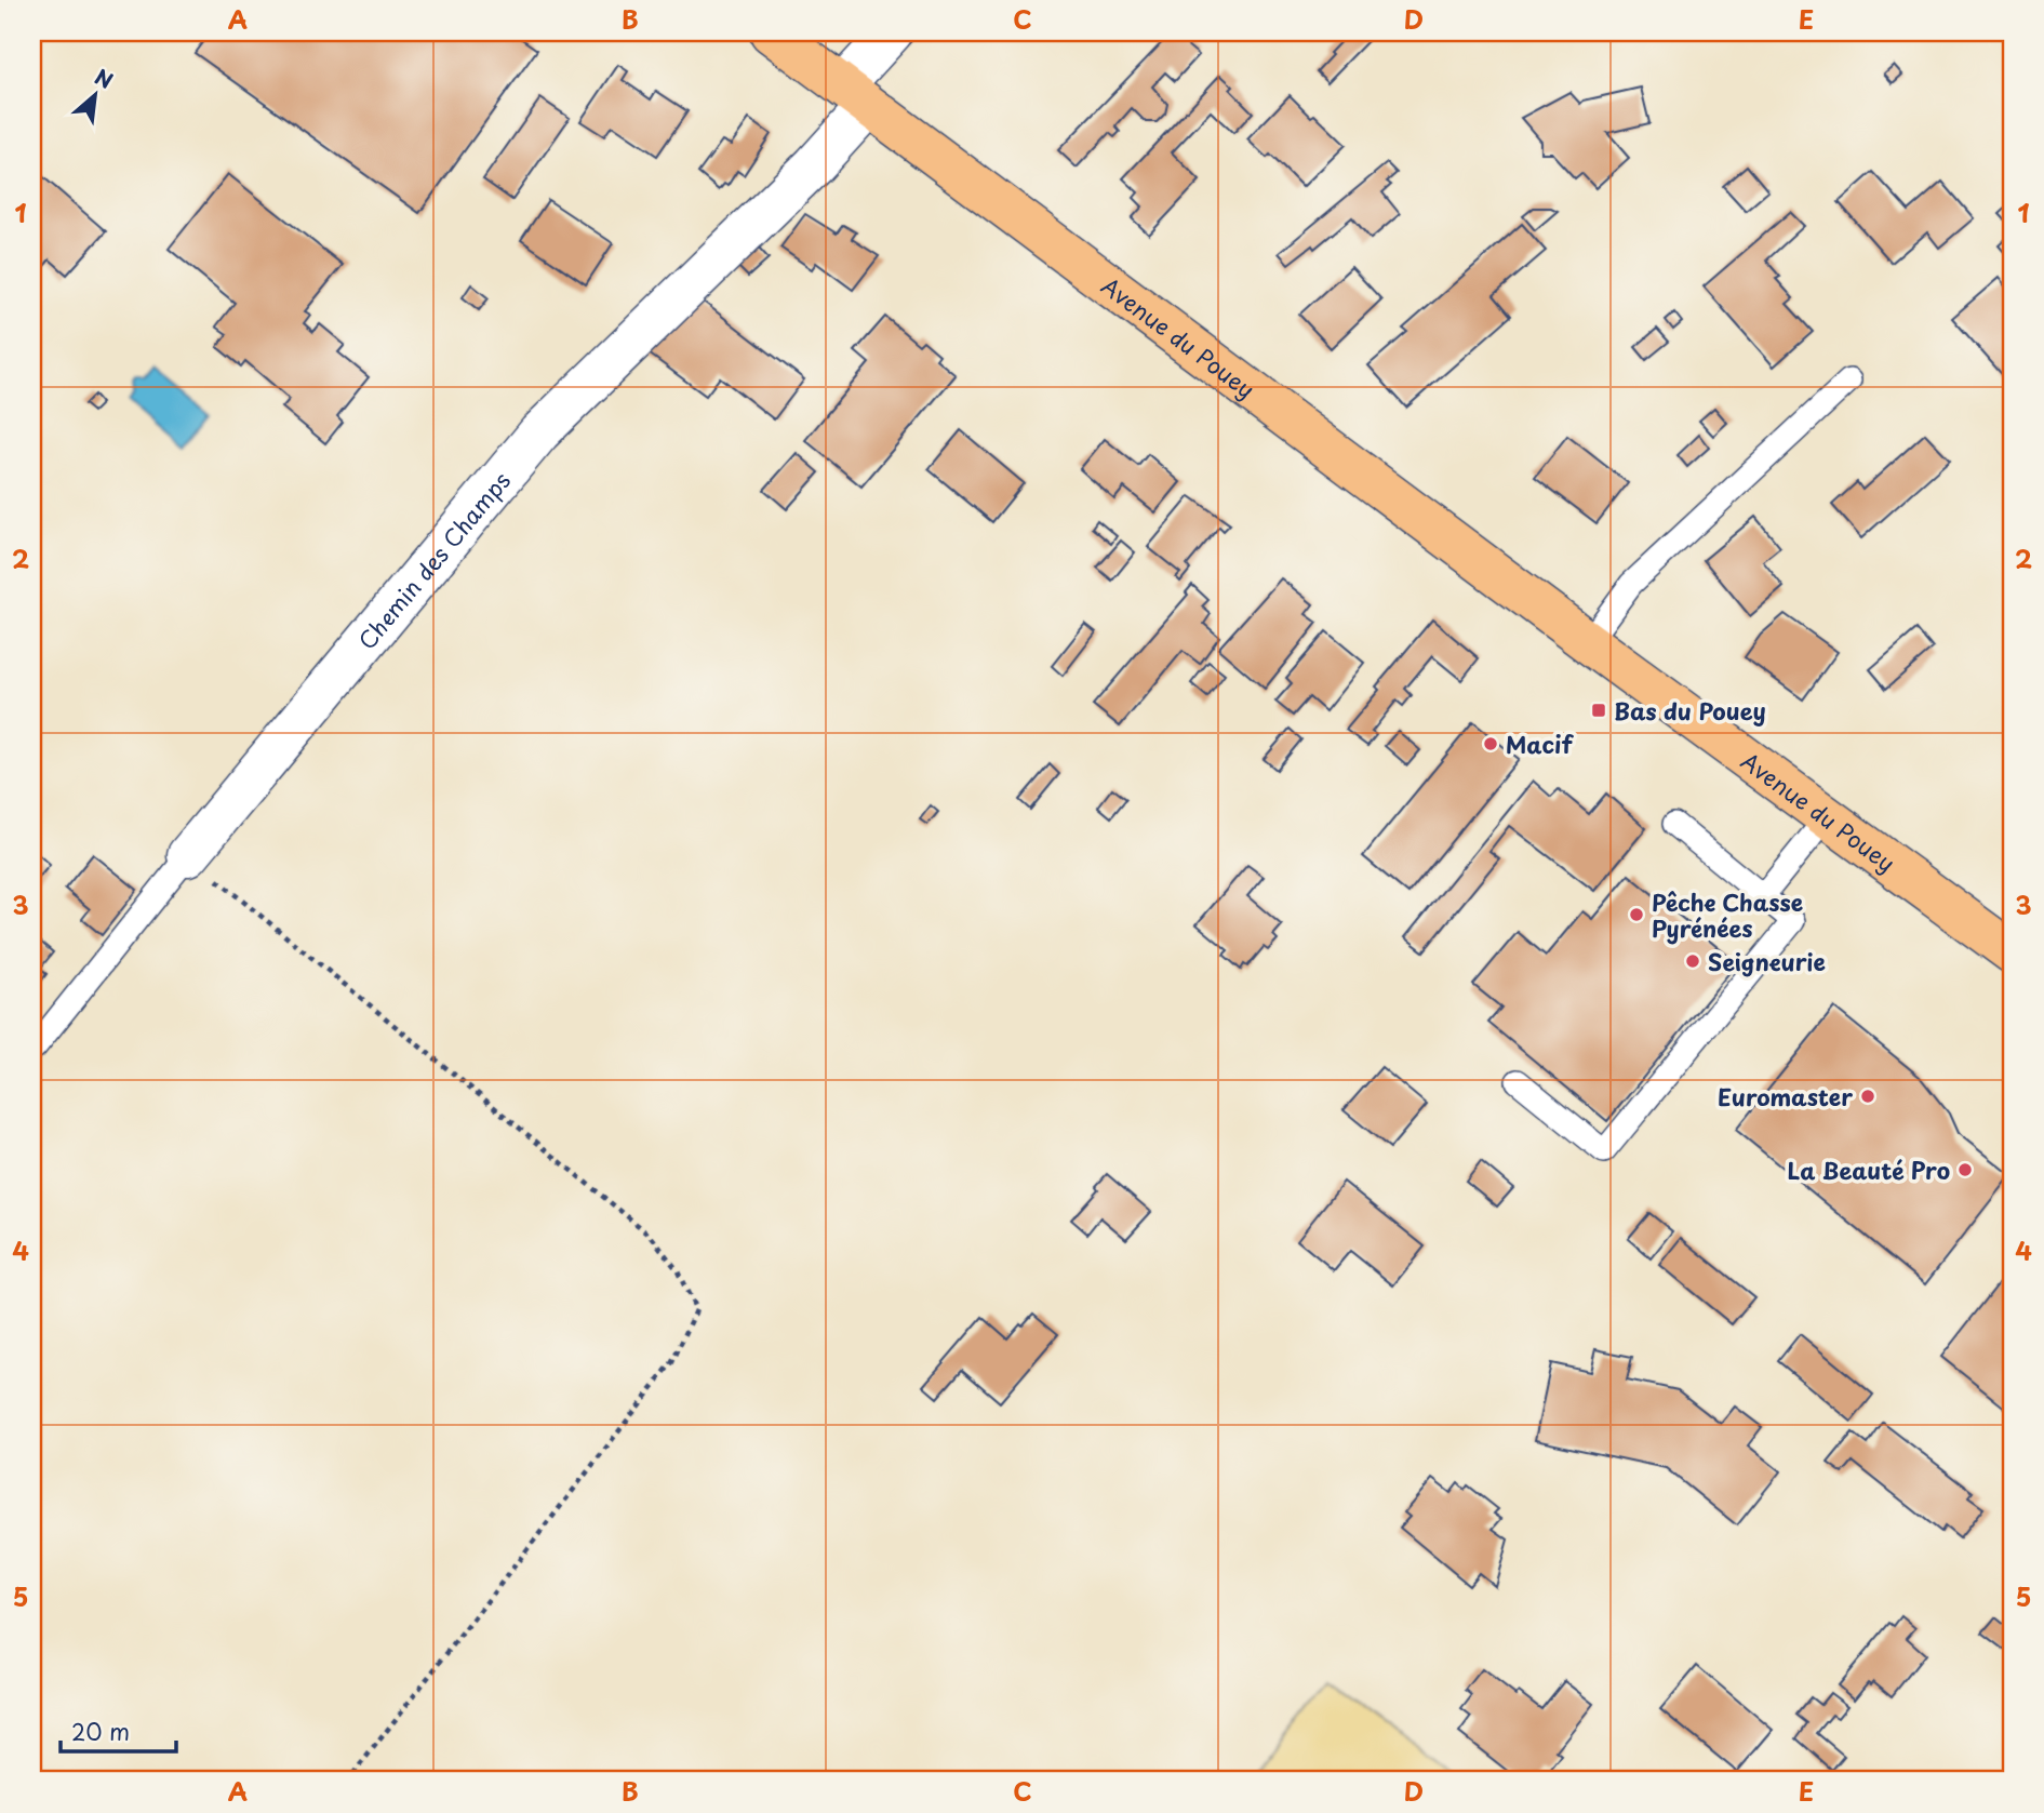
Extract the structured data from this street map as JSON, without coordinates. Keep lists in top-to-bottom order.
{
  "streets": {
    "main road": ["Avenue du Pouey"],
    "street": ["Chemin des Champs"]
  },
  "crossings": [
    ["Avenue du Pouey", "Chemin des Champs"]
  ],
  "places": {
    "transit": ["Bas du Pouey"],
    "other": [
      "Macif",
      "Pêche Chasse Pyrénées",
      "Seigneurie",
      "Euromaster",
      "La Beauté Pro"
    ]
  },
  "scale_bar": "20 m",
  "north": "top right",
  "grid": {
    "columns": [
      "A",
      "B",
      "C",
      "D",
      "E"
    ],
    "rows": [
      "1",
      "2",
      "3",
      "4",
      "5"
    ]
  }
}
